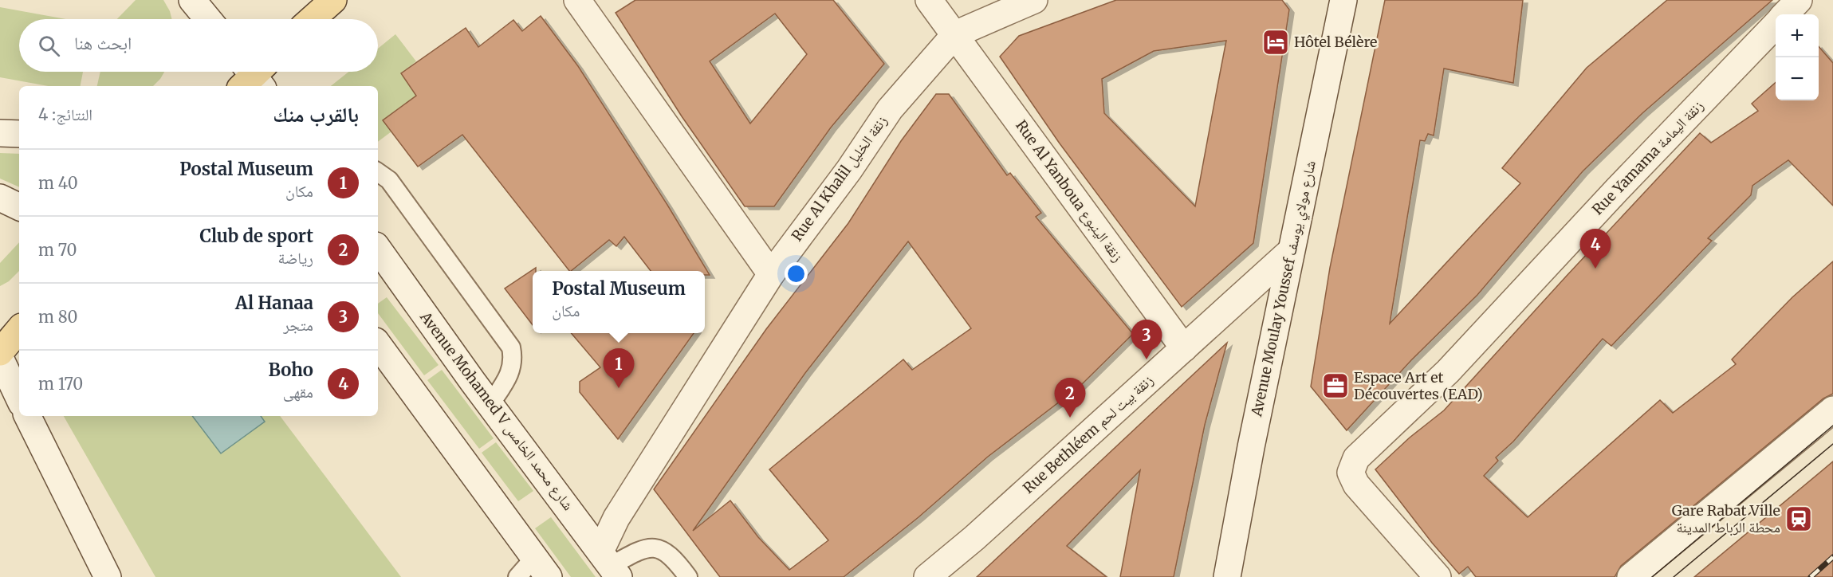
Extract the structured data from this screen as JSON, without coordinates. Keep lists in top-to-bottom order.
{
  "streets": {
    "street": [
      "Rue Yamama زنقة اليمامة",
      "Rue Al Khalil زنقة الخليل",
      "Rue Al Yanboua زنقة الينبوع",
      "Avenue Moulay Youssef شارع مولاي يوسف",
      "Avenue Mohamed V شارع محمد الخامس",
      "Rue Bethléem زنقة بيت لحم"
    ]
  },
  "crossings": [
    ["Rue Al Khalil زنقة الخليل", "Rue Al Yanboua زنقة الينبوع"],
    ["Rue Al Khalil زنقة الخليل", "Avenue Mohamed V شارع محمد الخامس"],
    ["Rue Al Yanboua زنقة الينبوع", "Rue Bethléem زنقة بيت لحم"],
    ["Avenue Moulay Youssef شارع مولاي يوسف", "Rue Bethléem زنقة بيت لحم"]
  ],
  "places": {
    "hotel": ["Hôtel Bélère"],
    "office": ["Espace Art et Découvertes (EAD)"],
    "station": ["Gare Rabat Ville محطة الرباط المدينة"]
  },
  "page": {
    "map_buttons": ["+", "−"],
    "search": "ابحث هنا",
    "heading": ["بالقرب منك", "النتائج: 4"],
    "list": [
      {
        "mark": "1",
        "name": "Postal Museum",
        "note": "مكان",
        "value": "40 m"
      },
      {
        "mark": "2",
        "name": "Club de sport",
        "note": "رياضة",
        "value": "70 m"
      },
      {
        "mark": "3",
        "name": "Al Hanaa",
        "note": "متجر",
        "value": "80 m"
      },
      {
        "mark": "4",
        "name": "Boho",
        "note": "مقهى",
        "value": "170 m"
      }
    ],
    "pins": [
      "4",
      "3",
      "1",
      "2"
    ],
    "popup": ["Postal Museum", "مكان"]
  }
}
